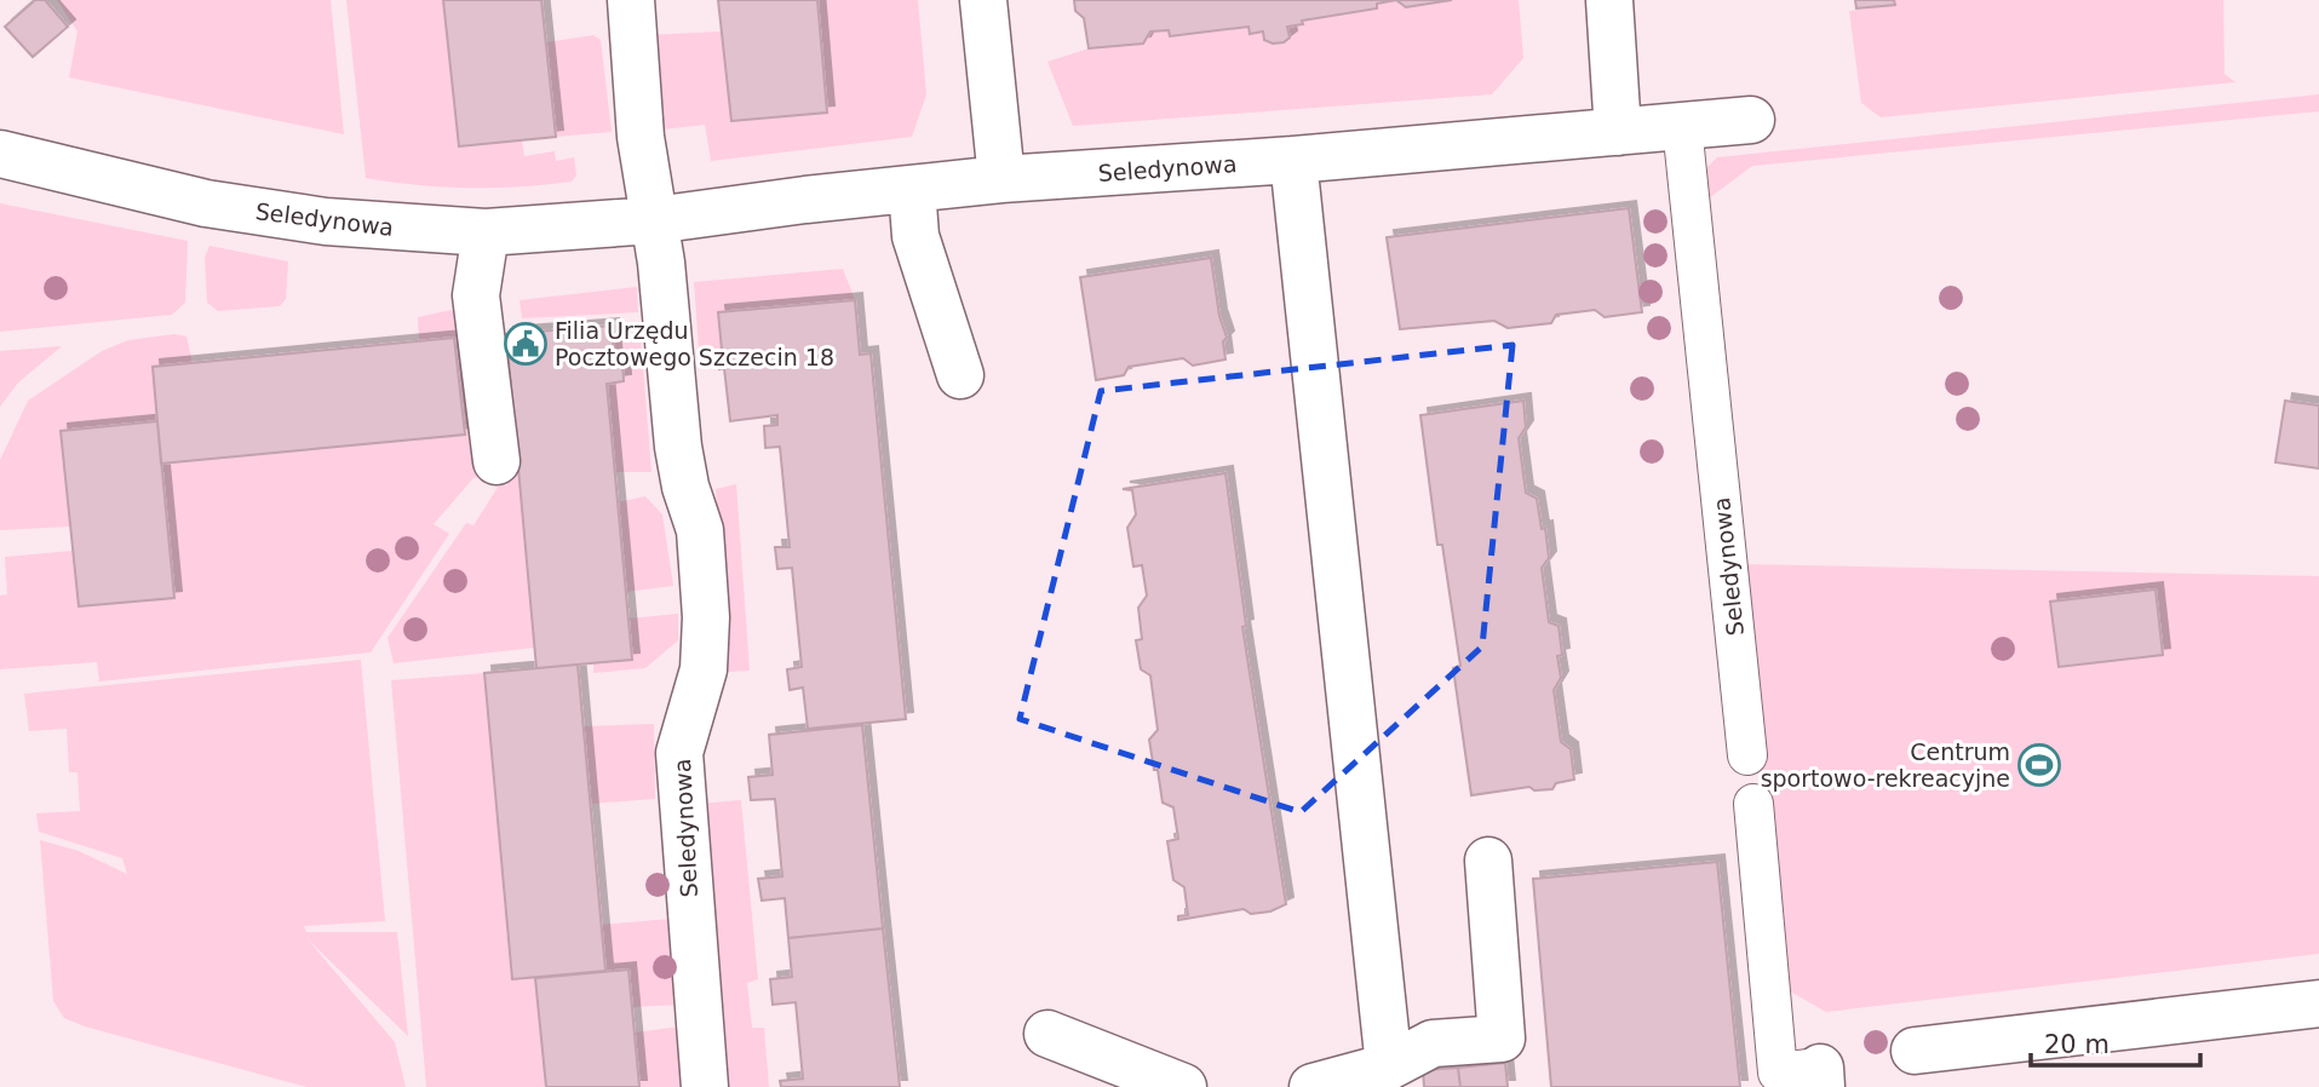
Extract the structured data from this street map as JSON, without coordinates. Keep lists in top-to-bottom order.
{
  "streets": {
    "street": ["Seledynowa"]
  },
  "places": {
    "public building": ["Filia Urzędu Pocztowego Szczecin 18"],
    "sports": ["Centrum sportowo-rekreacyjne"]
  },
  "scale_bar": "20 m"
}
